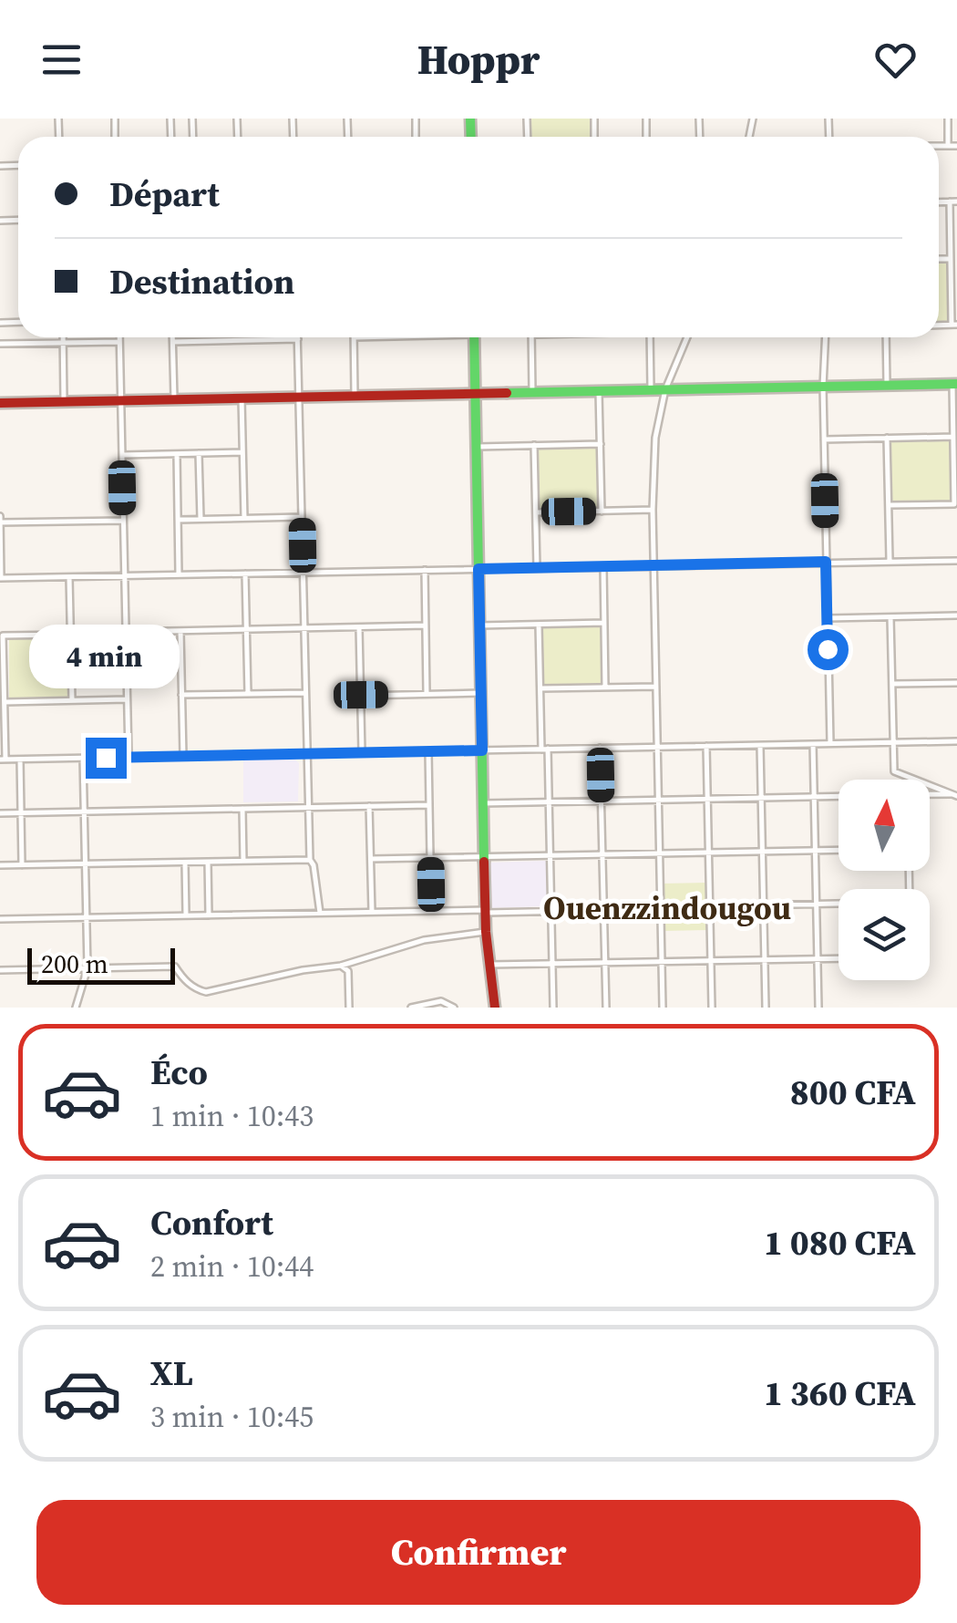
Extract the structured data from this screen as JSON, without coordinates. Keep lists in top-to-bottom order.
{
  "districts": ["Ouenzzindougou"],
  "scale_bar": "200 m",
  "north": "top",
  "page": {
    "header": "Hoppr",
    "banner": ["Départ", "Destination"],
    "bubble": "4 min",
    "scale": "200 m",
    "list": [
      {
        "name": "Éco",
        "note": "1 min · 10:43",
        "value": "800 CFA"
      },
      {
        "name": "Confort",
        "note": "2 min · 10:44",
        "value": "1 080 CFA"
      },
      {
        "name": "XL",
        "note": "3 min · 10:45",
        "value": "1 360 CFA"
      }
    ],
    "buttons": "Confirmer"
  }
}
